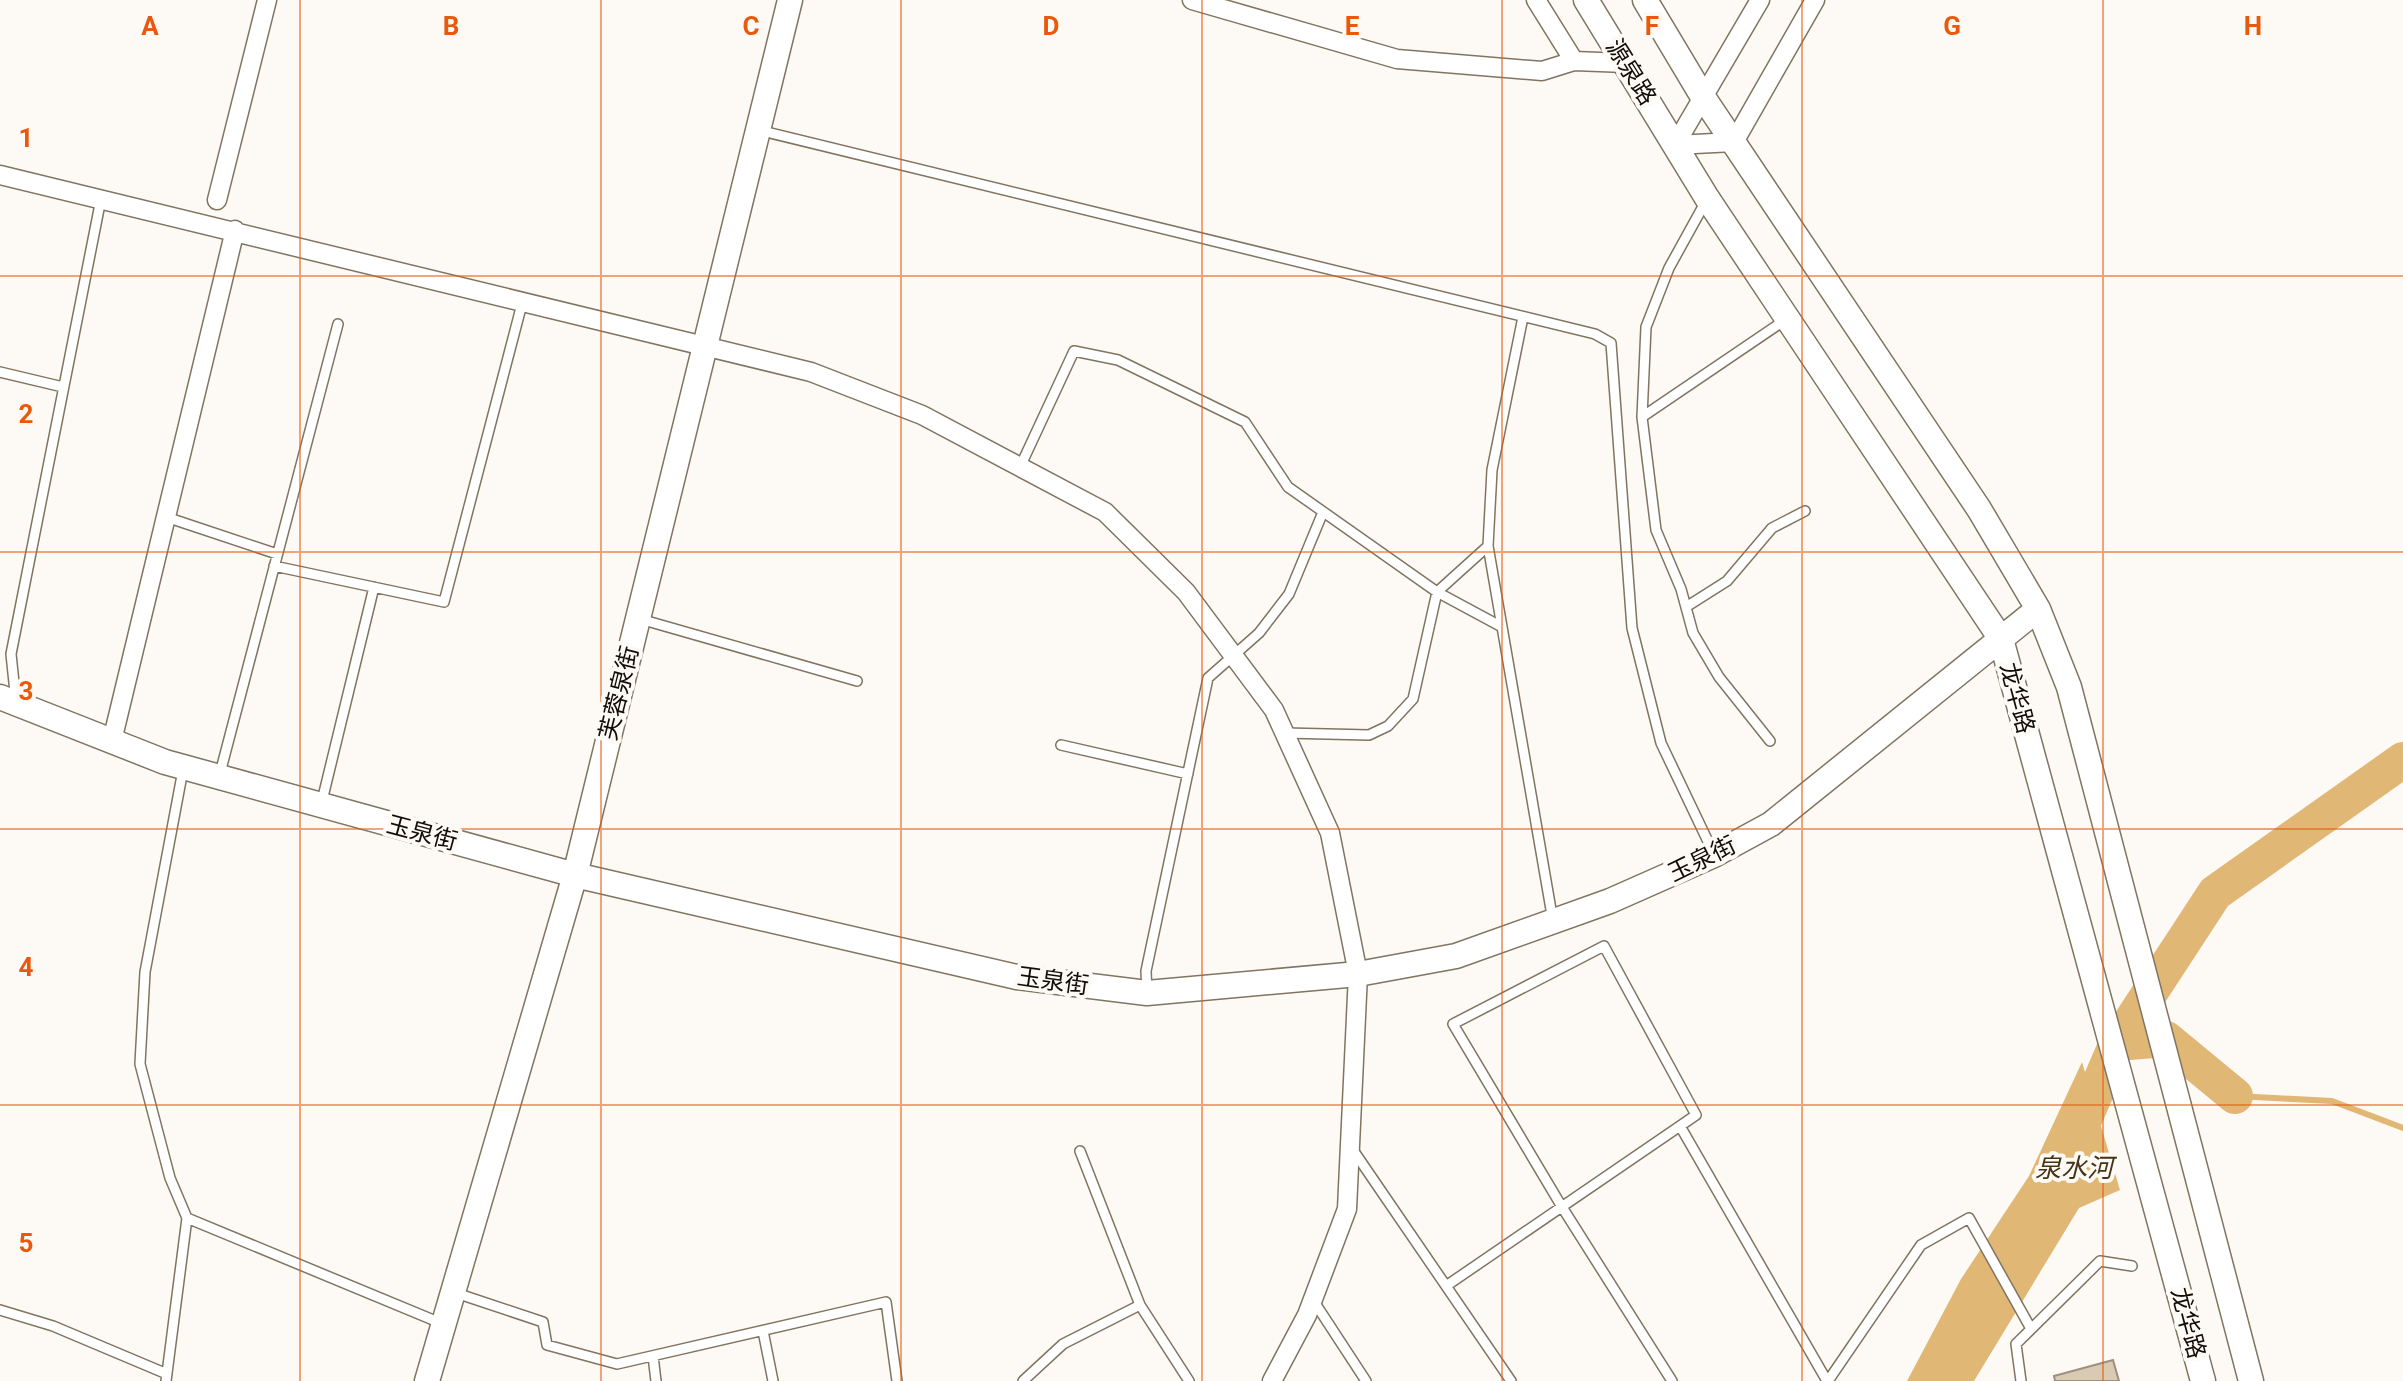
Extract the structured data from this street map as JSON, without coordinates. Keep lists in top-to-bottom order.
{
  "streets": {
    "street": [
      "源泉路",
      "芙蓉泉街",
      "龙华路",
      "玉泉街"
    ]
  },
  "crossings": [
    ["源泉路", "龙华路"],
    ["芙蓉泉街", "玉泉街"],
    ["龙华路", "玉泉街"]
  ],
  "water": ["泉水河"],
  "grid": {
    "columns": [
      "A",
      "B",
      "C",
      "D",
      "E",
      "F",
      "G",
      "H"
    ],
    "rows": [
      "1",
      "2",
      "3",
      "4",
      "5"
    ]
  }
}
